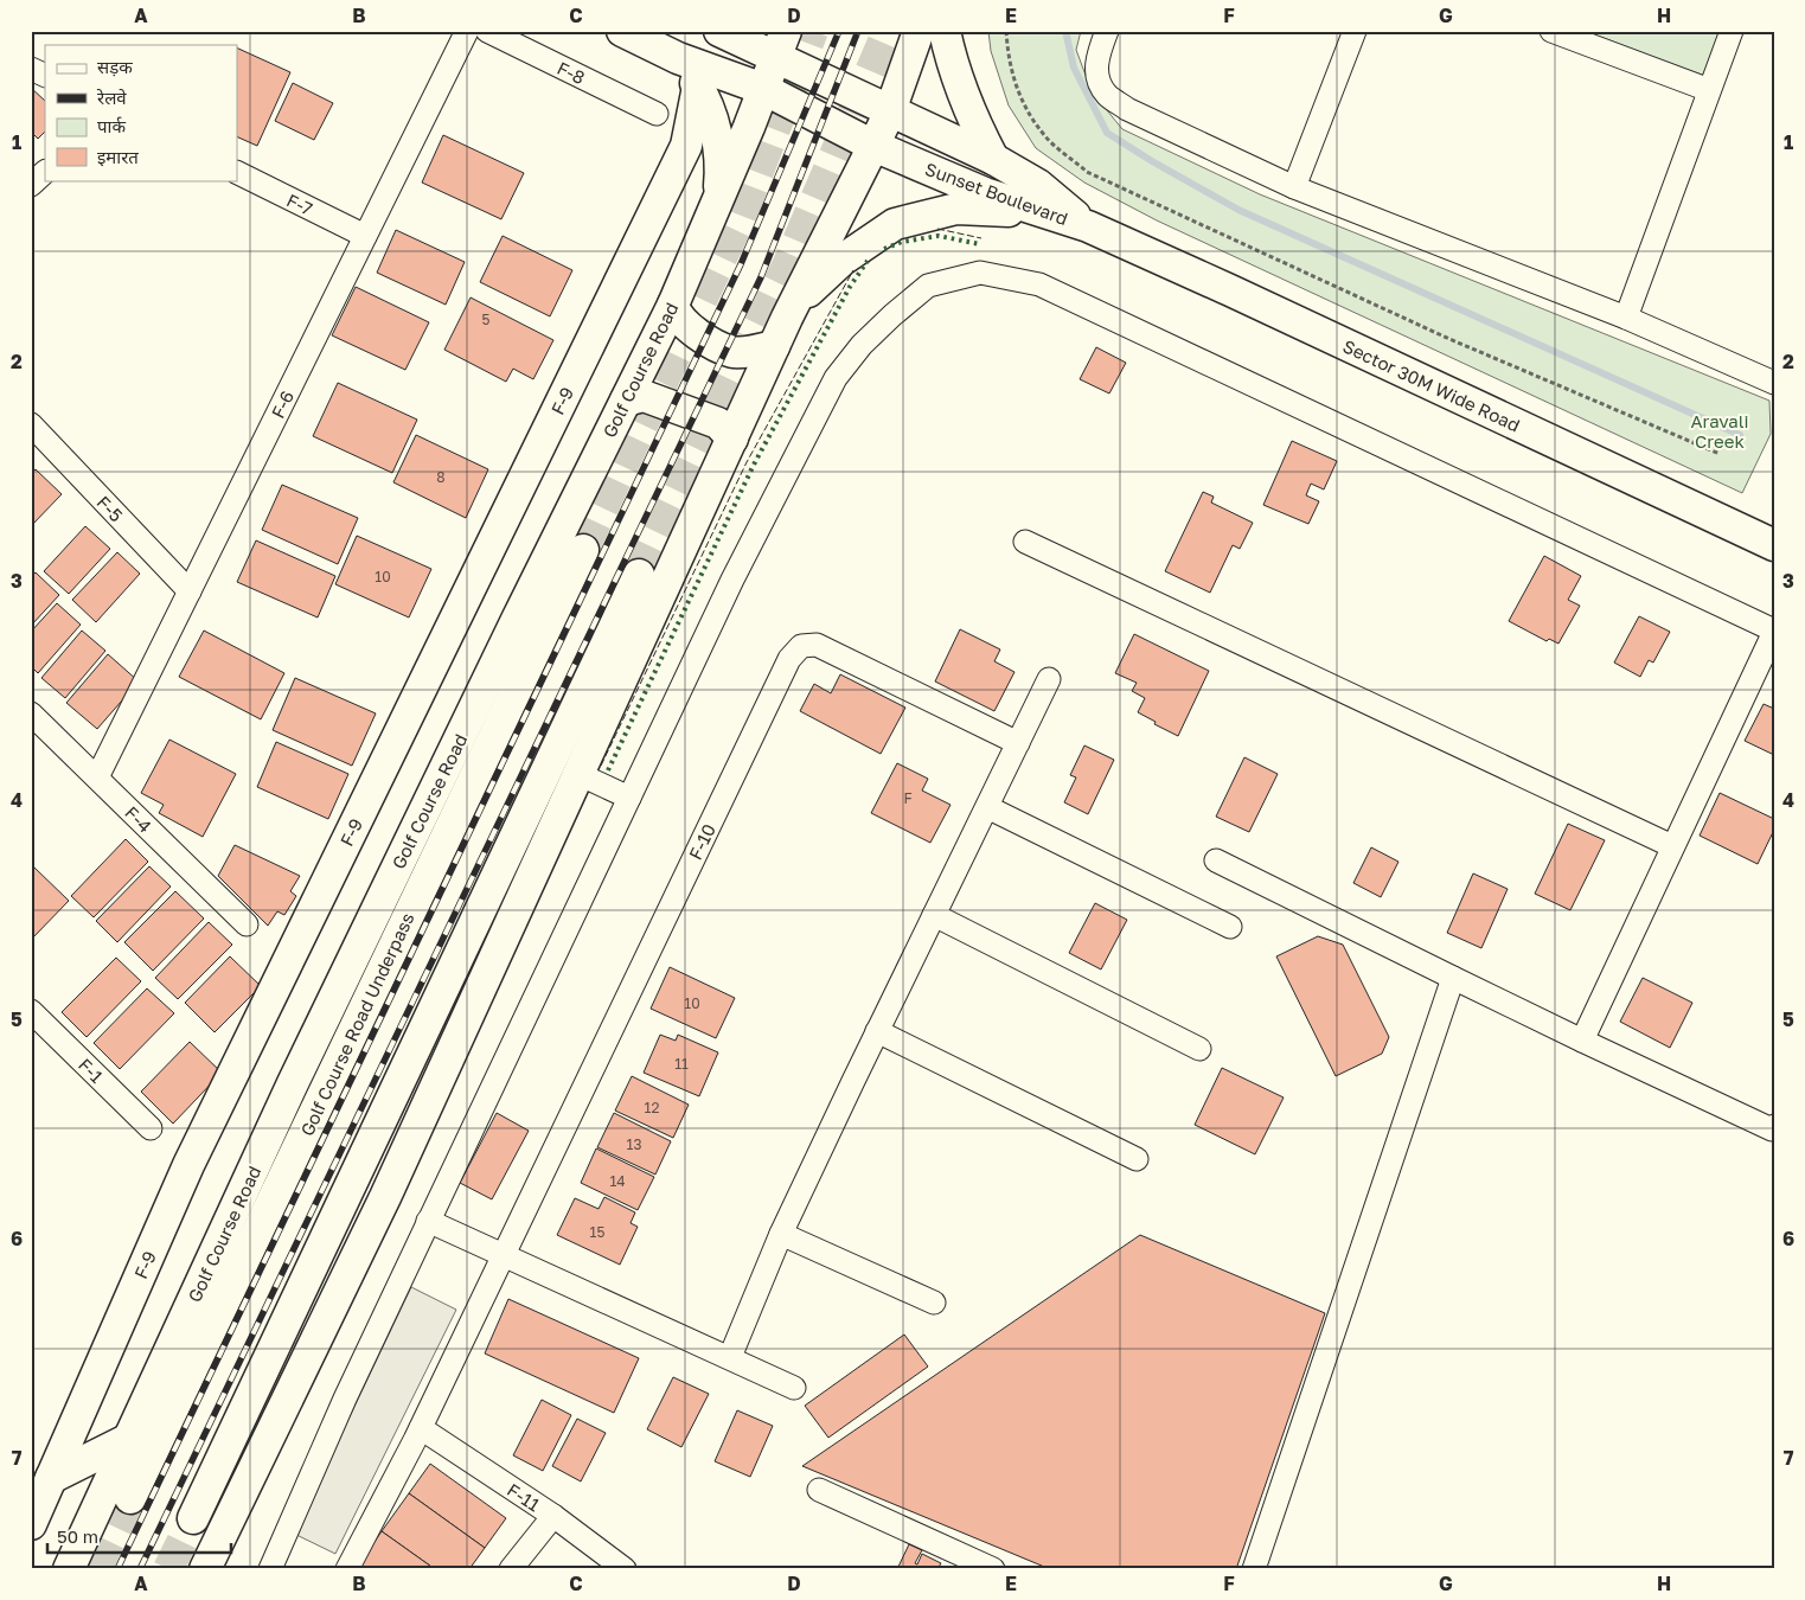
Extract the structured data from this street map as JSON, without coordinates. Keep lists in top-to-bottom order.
{
  "streets": {
    "street": [
      "F-8",
      "Sunset Boulevard",
      "F-7",
      "Golf Course Road",
      "Sector 30M Wide Road",
      "F-9",
      "F-6",
      "F-5",
      "F-4",
      "F-10",
      "Golf Course Road Underpass",
      "F-1",
      "F-11"
    ]
  },
  "crossings": [
    ["Sunset Boulevard", "Golf Course Road"],
    ["Sunset Boulevard", "Sector 30M Wide Road"],
    ["F-7", "F-6"],
    ["F-6", "F-5"],
    ["F-6", "F-4"],
    ["F-10", "F-11"]
  ],
  "parks": ["Aravali Creek"],
  "house_numbers": [
    "5",
    "8",
    "10",
    "F",
    "10",
    "11",
    "12",
    "13",
    "14",
    "15"
  ],
  "legend": [
    "सड़क",
    "रेलवे",
    "पार्क",
    "इमारत"
  ],
  "scale_bar": "50 m",
  "grid": {
    "columns": [
      "A",
      "B",
      "C",
      "D",
      "E",
      "F",
      "G",
      "H"
    ],
    "rows": [
      "1",
      "2",
      "3",
      "4",
      "5",
      "6",
      "7"
    ]
  }
}
